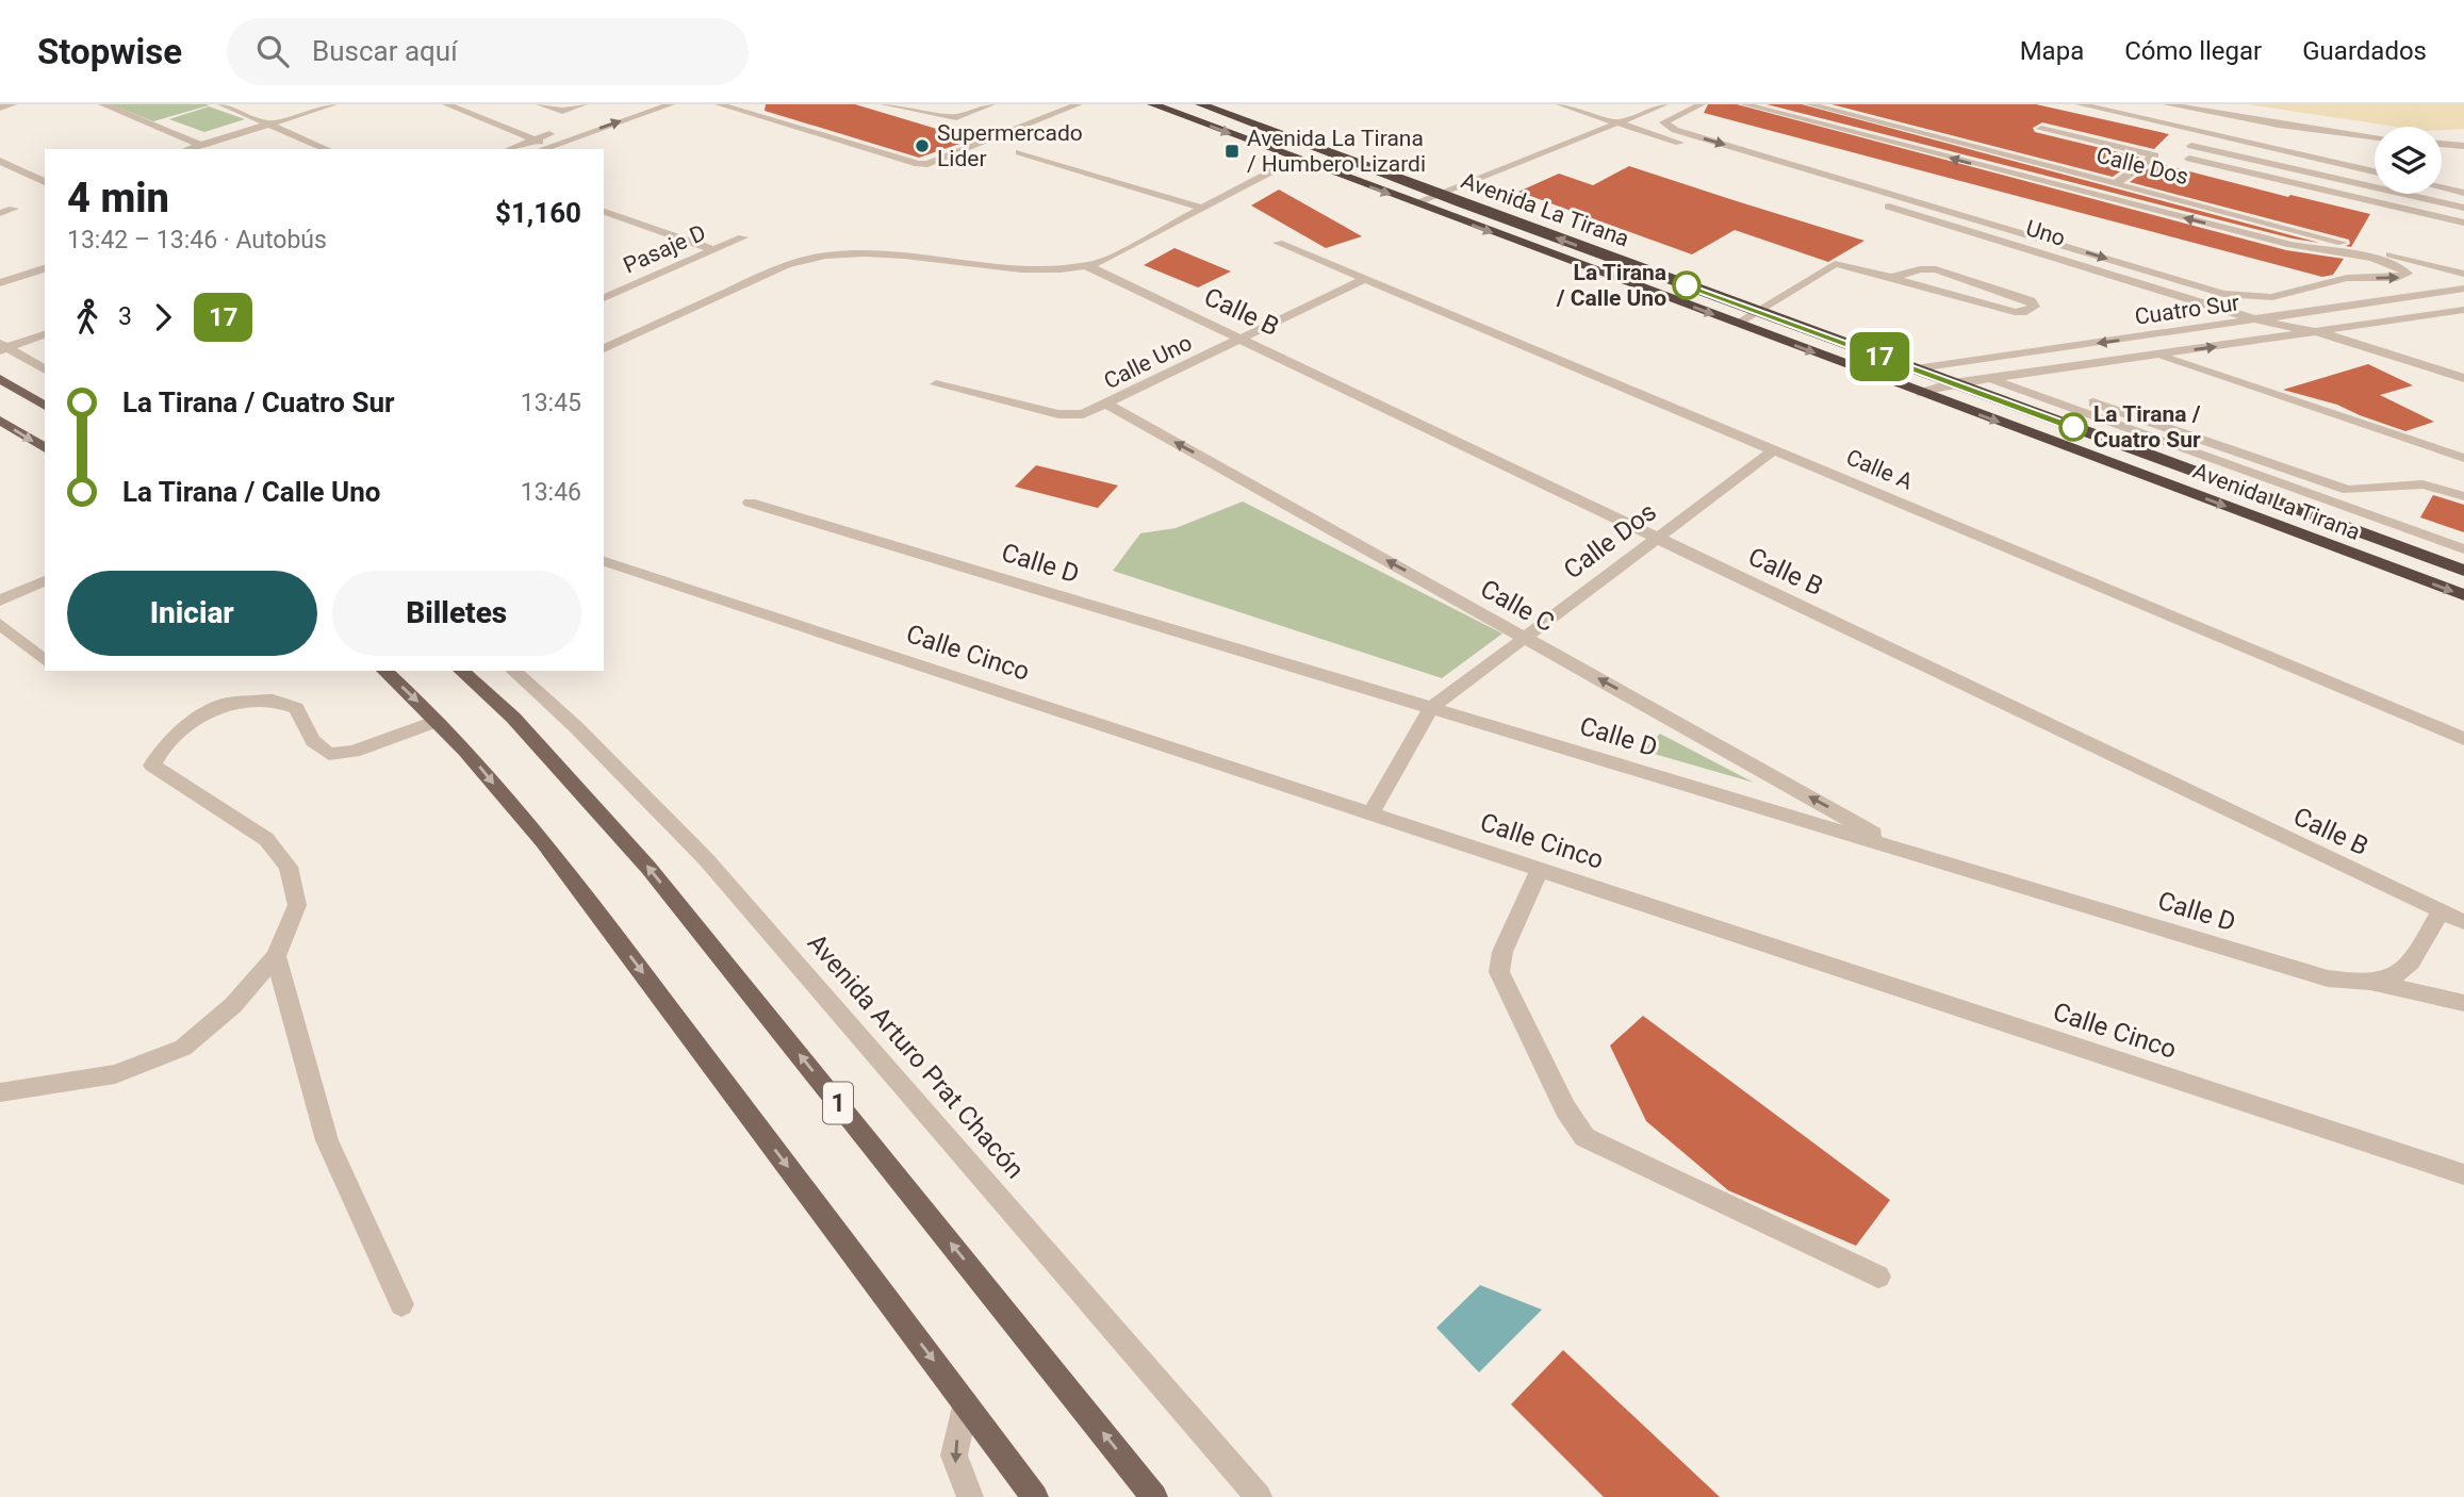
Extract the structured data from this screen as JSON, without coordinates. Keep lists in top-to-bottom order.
{
  "streets": {
    "highway": ["Avenida La Tirana"],
    "main road": ["1"],
    "street": [
      "Calle Dos",
      "Uno",
      "Pasaje D",
      "Cuatro Sur",
      "Calle B",
      "Calle Uno",
      "Calle A",
      "Calle D",
      "Calle C",
      "Calle Cinco",
      "Avenida Arturo Prat Chacón"
    ]
  },
  "crossings": [
    ["Calle Dos", "Calle B"],
    ["Calle Dos", "Calle A"],
    ["Calle Dos", "Calle D"],
    ["Calle Dos", "Calle C"],
    ["Calle Dos", "Calle Cinco"],
    ["Avenida La Tirana", "Cuatro Sur"],
    ["Uno", "Cuatro Sur"],
    ["Calle B", "Calle Uno"],
    ["Calle B", "Calle D"],
    ["Calle Uno", "Calle A"],
    ["Calle Uno", "Calle C"],
    ["Calle D", "Calle C"]
  ],
  "one_way": ["Calle C"],
  "places": {
    "other": ["Supermercado Lider", "La Tirana / Calle Uno", "La Tirana / Cuatro Sur"],
    "transit": ["Avenida La Tirana / Humbero Lizardi"]
  },
  "lines": ["bus line 17"],
  "page": {
    "header": "Stopwise",
    "search": "Buscar aquí",
    "nav": ["Mapa", "Cómo llegar", "Guardados"],
    "on_map": "17",
    "heading": ["4 min", "13:42 – 13:46 · Autobús", "$1,160"],
    "legs": ["3", "17"],
    "list": [
      {
        "name": "La Tirana / Cuatro Sur",
        "value": "13:45"
      },
      {
        "name": "La Tirana / Calle Uno",
        "value": "13:46"
      }
    ],
    "buttons": ["Iniciar", "Billetes"]
  }
}
